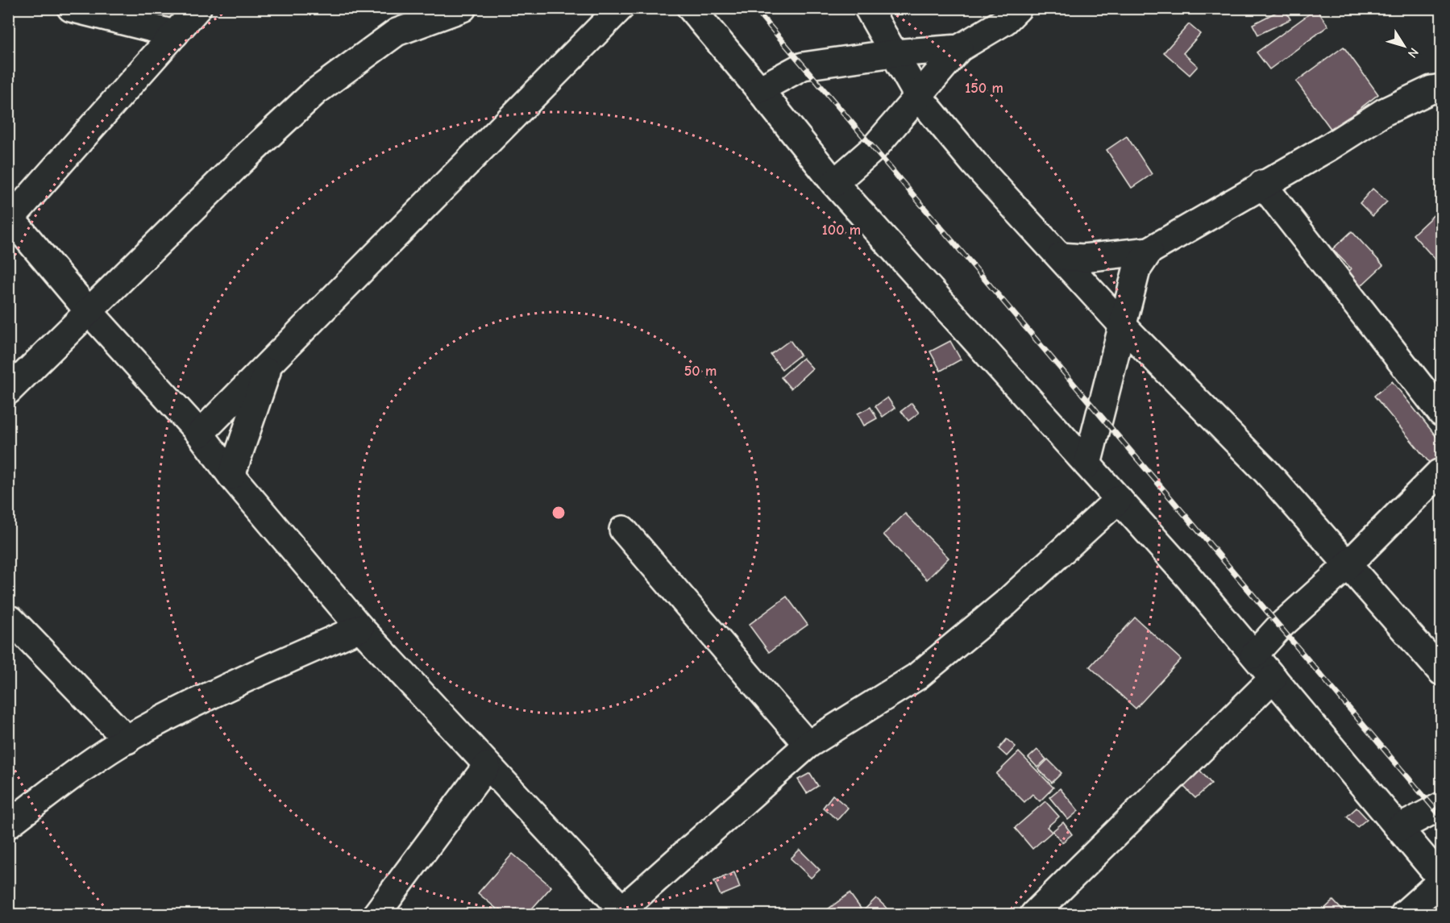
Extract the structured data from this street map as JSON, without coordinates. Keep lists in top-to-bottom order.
{
  "north": "bottom right",
  "rings": ["150 m", "100 m", "50 m"]
}
